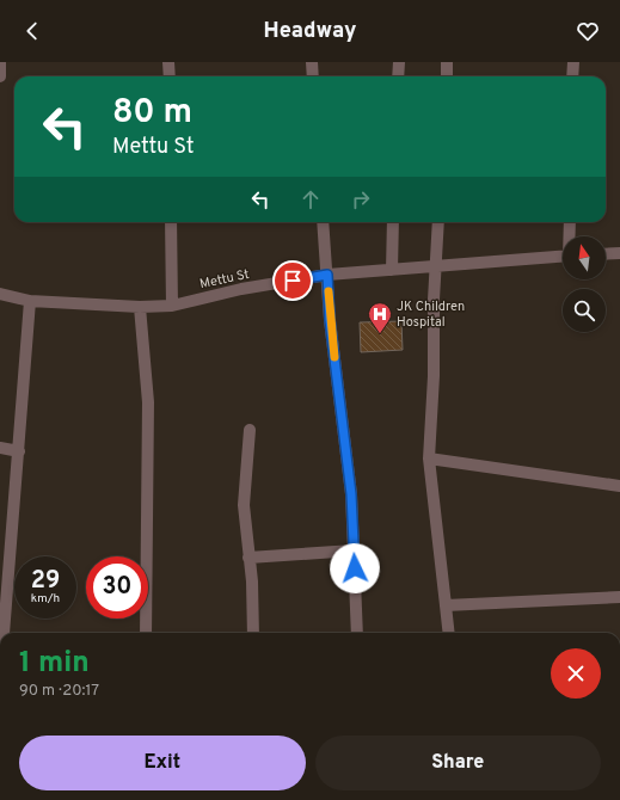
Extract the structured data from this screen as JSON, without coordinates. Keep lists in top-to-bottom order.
{
  "streets": {
    "street": ["Mettu St"]
  },
  "places": {
    "hospital": ["JK Children Hospital"]
  },
  "north": "top",
  "page": {
    "header": "Headway",
    "turn": ["80 m", "Mettu St"],
    "speed": "29 km/h",
    "limit": "30",
    "heading": ["1 min", "90 m · 20:17"],
    "buttons": ["Exit", "Share"]
  }
}
